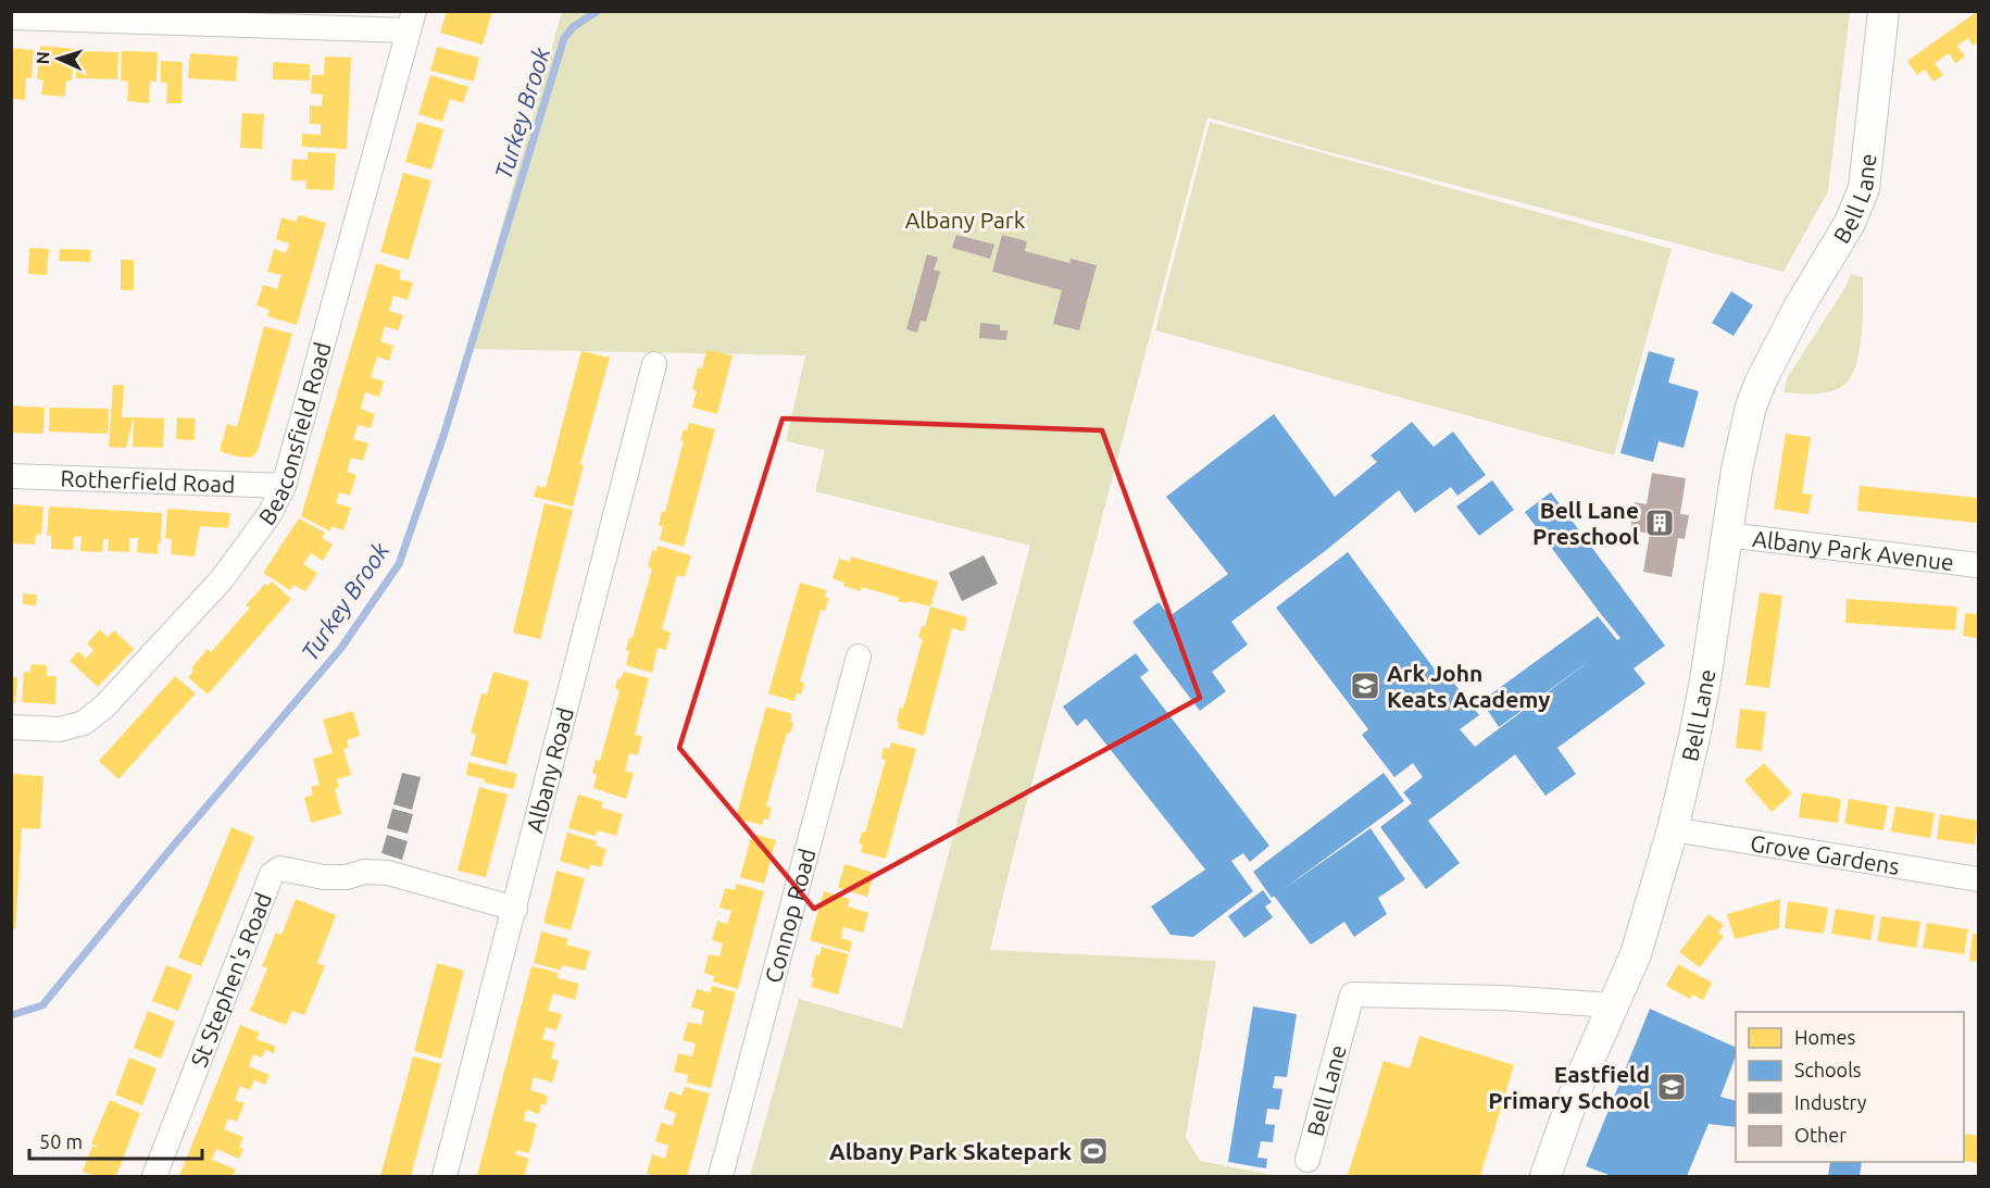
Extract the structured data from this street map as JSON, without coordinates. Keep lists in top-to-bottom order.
{
  "streets": {
    "street": [
      "Bell Lane",
      "Beaconsfield Road",
      "Rotherfield Road",
      "Albany Park Avenue",
      "Albany Road",
      "Grove Gardens",
      "Connop Road",
      "St Stephen's Road"
    ]
  },
  "crossings": [
    ["Bell Lane", "Albany Park Avenue"],
    ["Bell Lane", "Grove Gardens"],
    ["Beaconsfield Road", "Rotherfield Road"],
    ["Albany Road", "St Stephen's Road"]
  ],
  "water": ["Turkey Brook"],
  "parks": ["Albany Park"],
  "places": {
    "building": ["Bell Lane Preschool"],
    "school or university": ["Ark John Keats Academy", "Eastfield Primary School"],
    "sports": ["Albany Park Skatepark"]
  },
  "legend": [
    "Homes",
    "Schools",
    "Industry",
    "Other"
  ],
  "scale_bar": "50 m",
  "north": "left"
}
